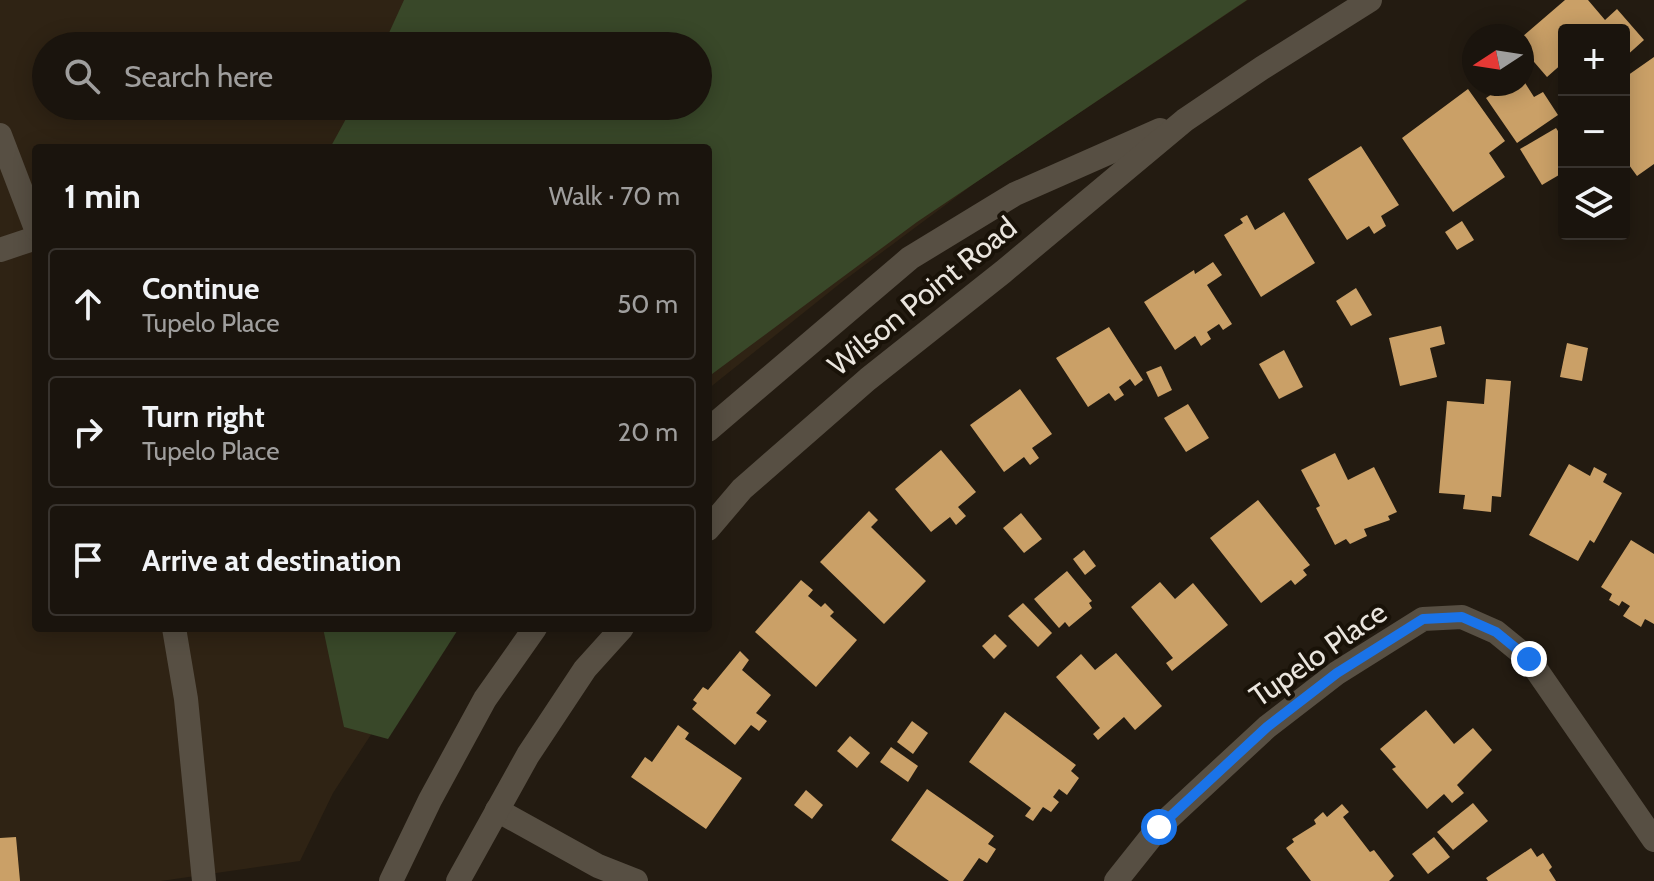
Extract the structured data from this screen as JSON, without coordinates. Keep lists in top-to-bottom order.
{
  "streets": {
    "street": ["Wilson Point Road", "Tupelo Place"]
  },
  "north": "left",
  "page": {
    "map_buttons": ["+", "−"],
    "search": "Search here",
    "heading": ["1 min", "Walk · 70 m"],
    "list": [
      ["Continue", "Tupelo Place", "50 m"],
      ["Turn right", "Tupelo Place", "20 m"],
      "Arrive at destination"
    ]
  }
}
